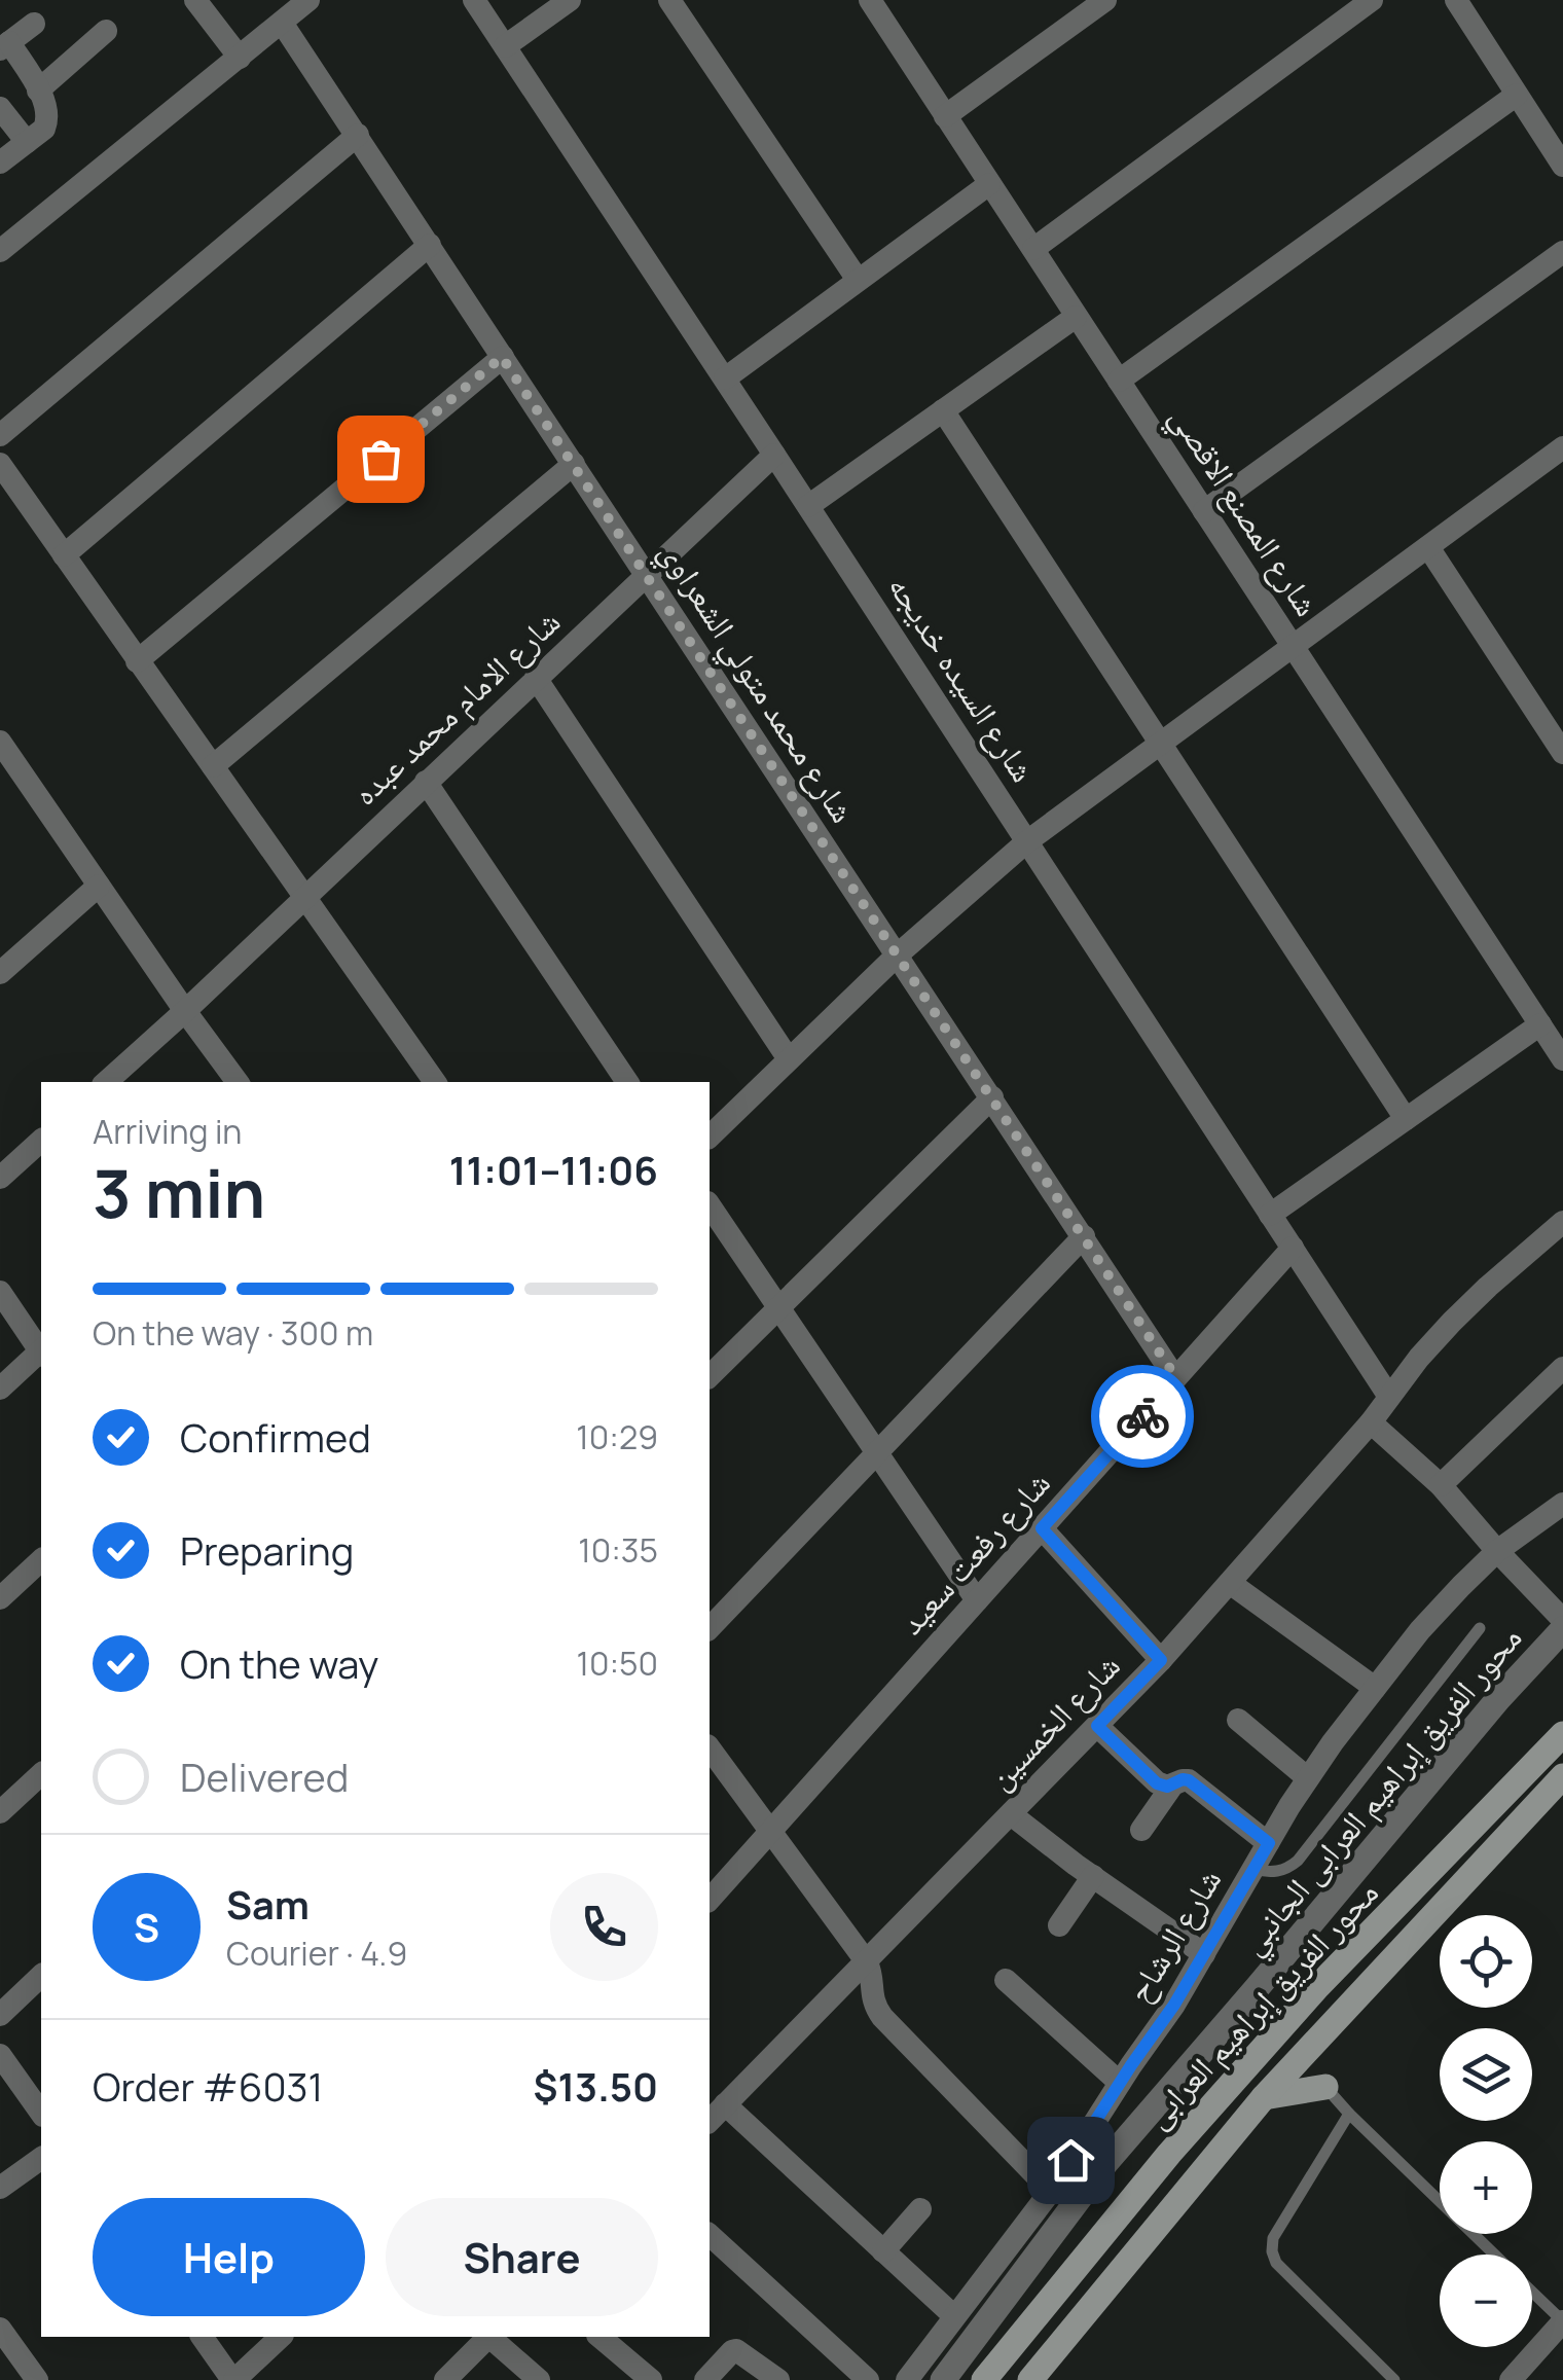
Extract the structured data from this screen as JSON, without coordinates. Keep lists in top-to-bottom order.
{
  "streets": {
    "main road": ["محور الفريق إبراهيم العرابى"],
    "street": [
      "شارع المصنع الاقصي",
      "شارع السيده خديجه",
      "شارع محمد متولي الشعراوي",
      "شارع الامام محمد عبده",
      "شارع رفعت سعيد",
      "شارع الخمسين",
      "محور الفريق إبراهيم العرابى الجانبي",
      "شارع الرشاح"
    ]
  },
  "crossings": [
    ["شارع السيده خديجه", "شارع الامام محمد عبده"],
    ["شارع السيده خديجه", "شارع رفعت سعيد"],
    ["شارع السيده خديجه", "شارع الخمسين"],
    ["شارع محمد متولي الشعراوي", "شارع الامام محمد عبده"],
    ["شارع محمد متولي الشعراوي", "شارع رفعت سعيد"]
  ],
  "page": {
    "heading": ["3 min", "Arriving in", "11:01–11:06"],
    "panel": [
      "Sam",
      "Courier · 4.9",
      "Order #6031",
      "$13.50"
    ],
    "bar": "On the way · 300 m",
    "list": [
      ["Confirmed", "10:29"],
      ["Preparing", "10:35"],
      ["On the way", "10:50"],
      "Delivered"
    ],
    "round": "S",
    "map_buttons": ["+", "−"],
    "buttons": ["Help", "Share"]
  }
}
